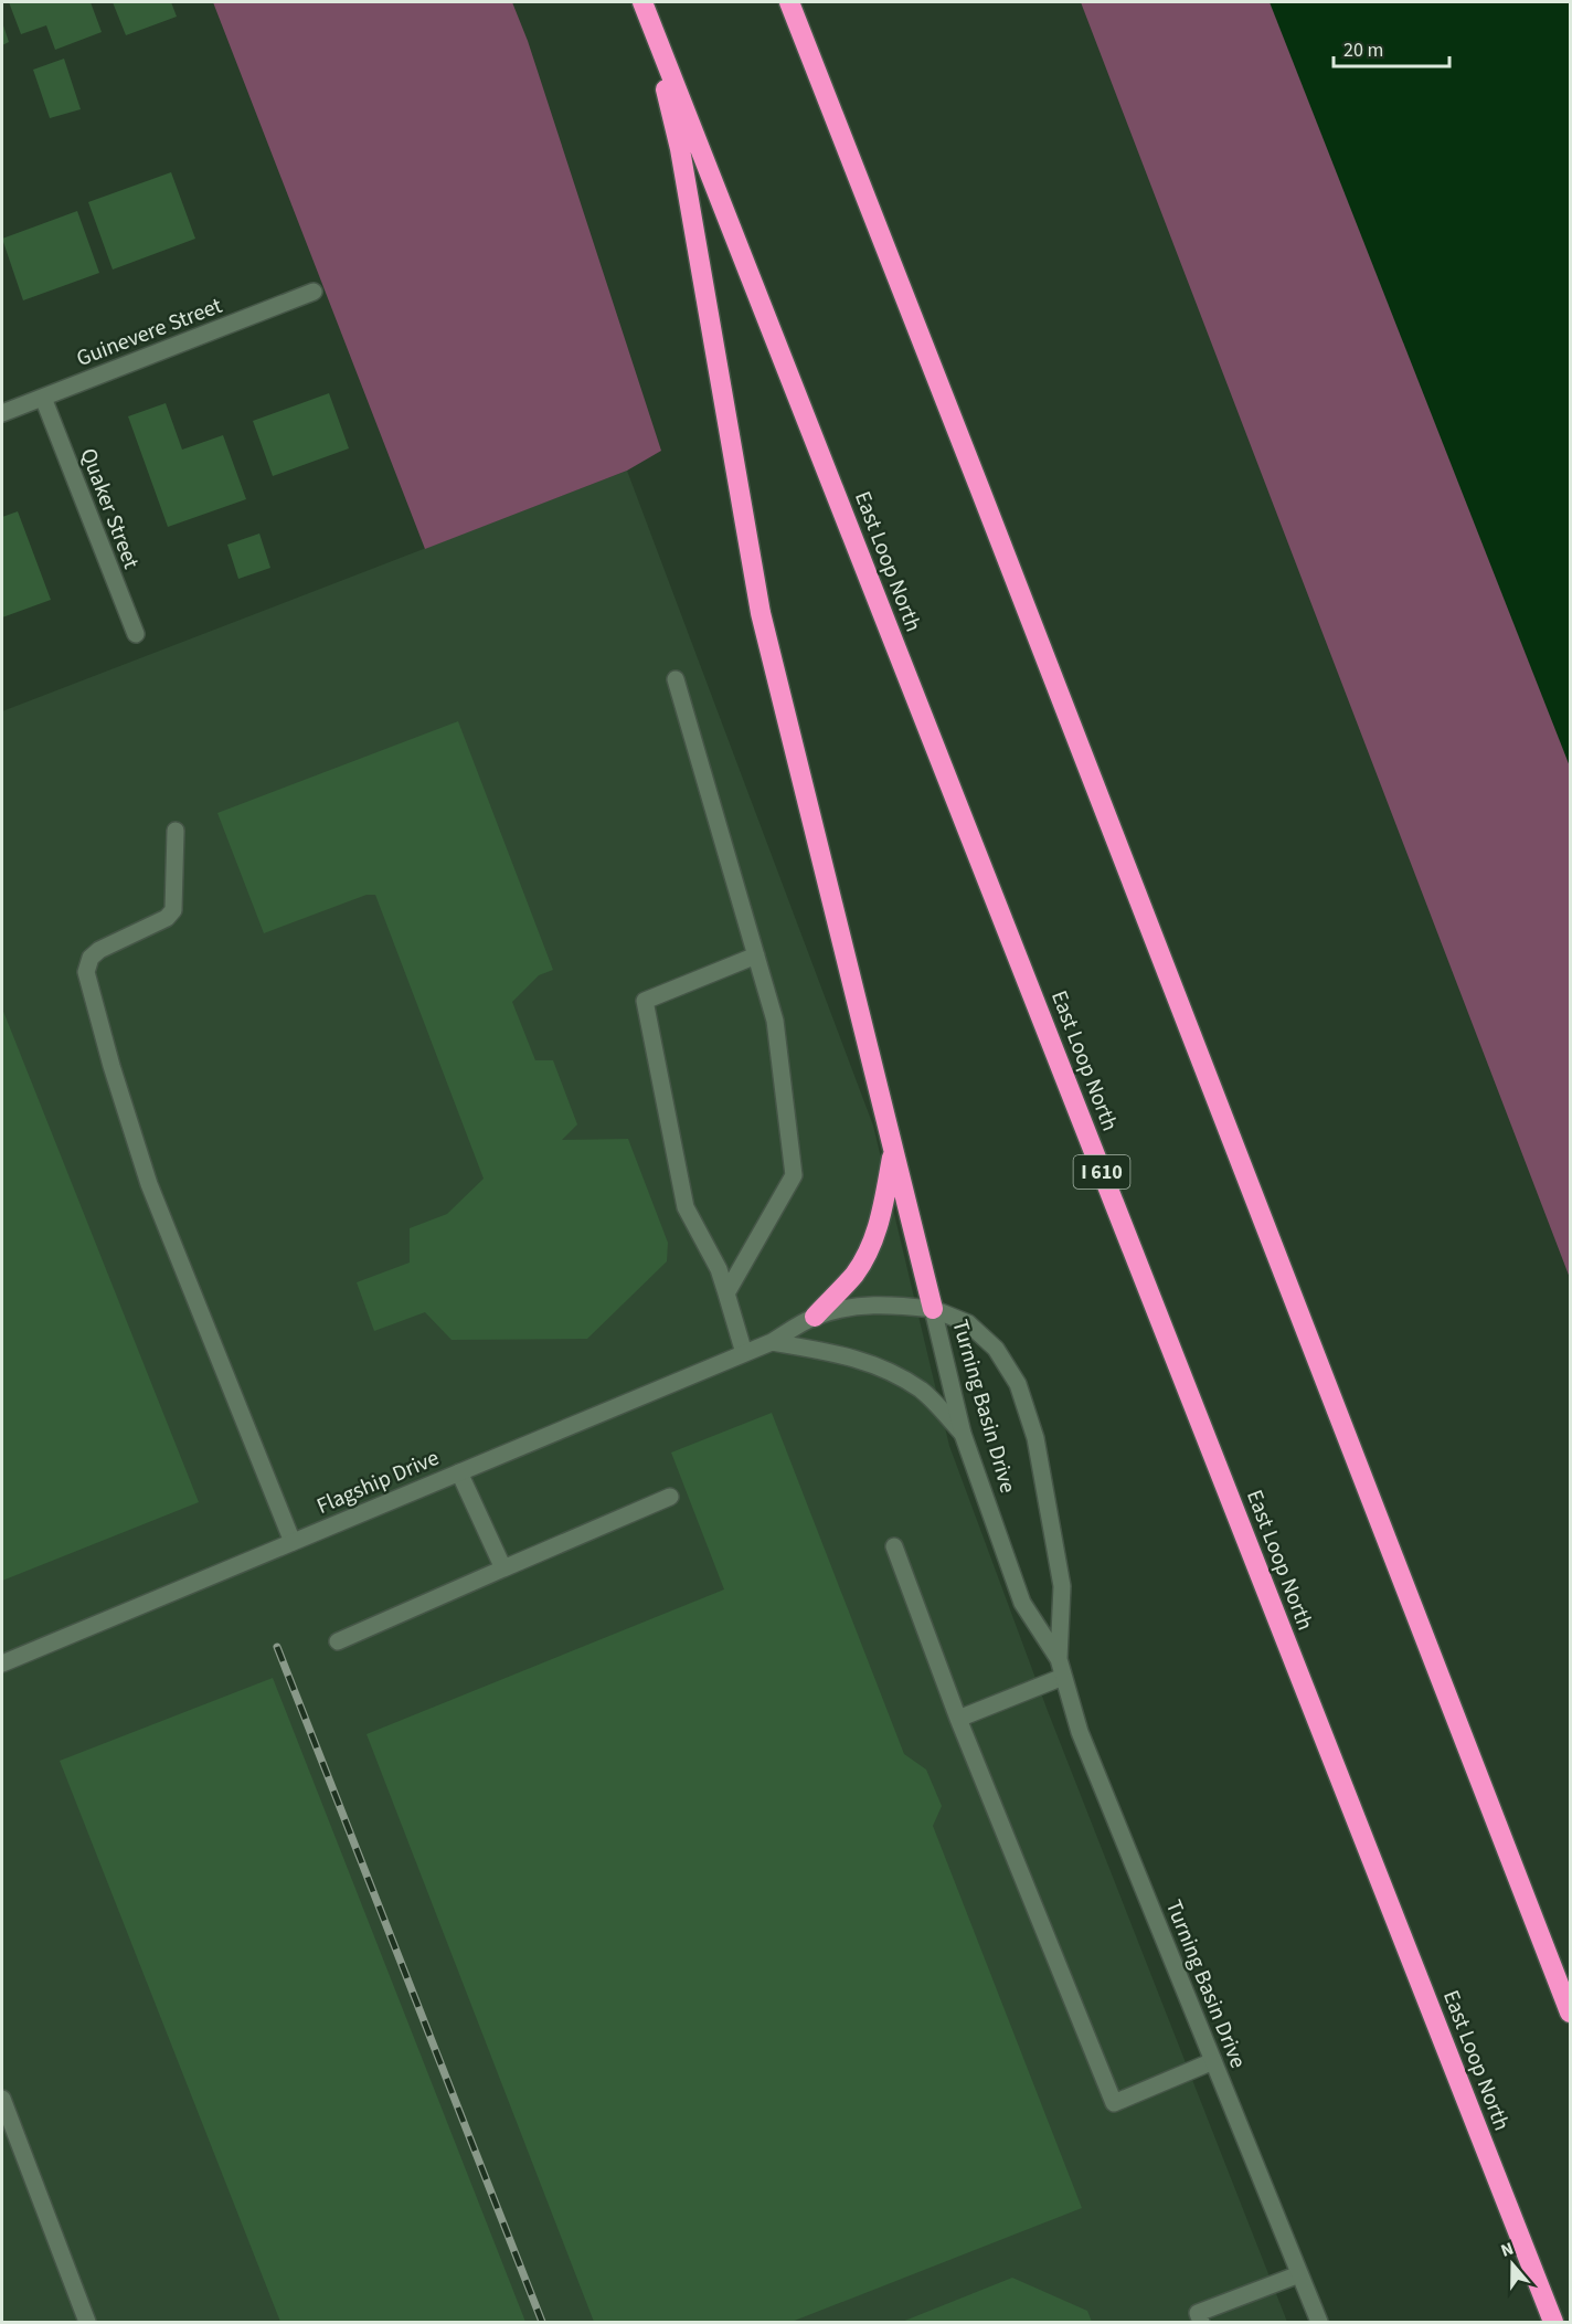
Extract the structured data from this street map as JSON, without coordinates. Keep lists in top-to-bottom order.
{
  "streets": {
    "highway": ["East Loop North", "I 610"],
    "street": [
      "Guinevere Street",
      "Quaker Street",
      "Turning Basin Drive",
      "Flagship Drive"
    ]
  },
  "crossings": [
    ["Guinevere Street", "Quaker Street"],
    ["Turning Basin Drive", "Flagship Drive"]
  ],
  "scale_bar": "20 m",
  "north": "top"
}
